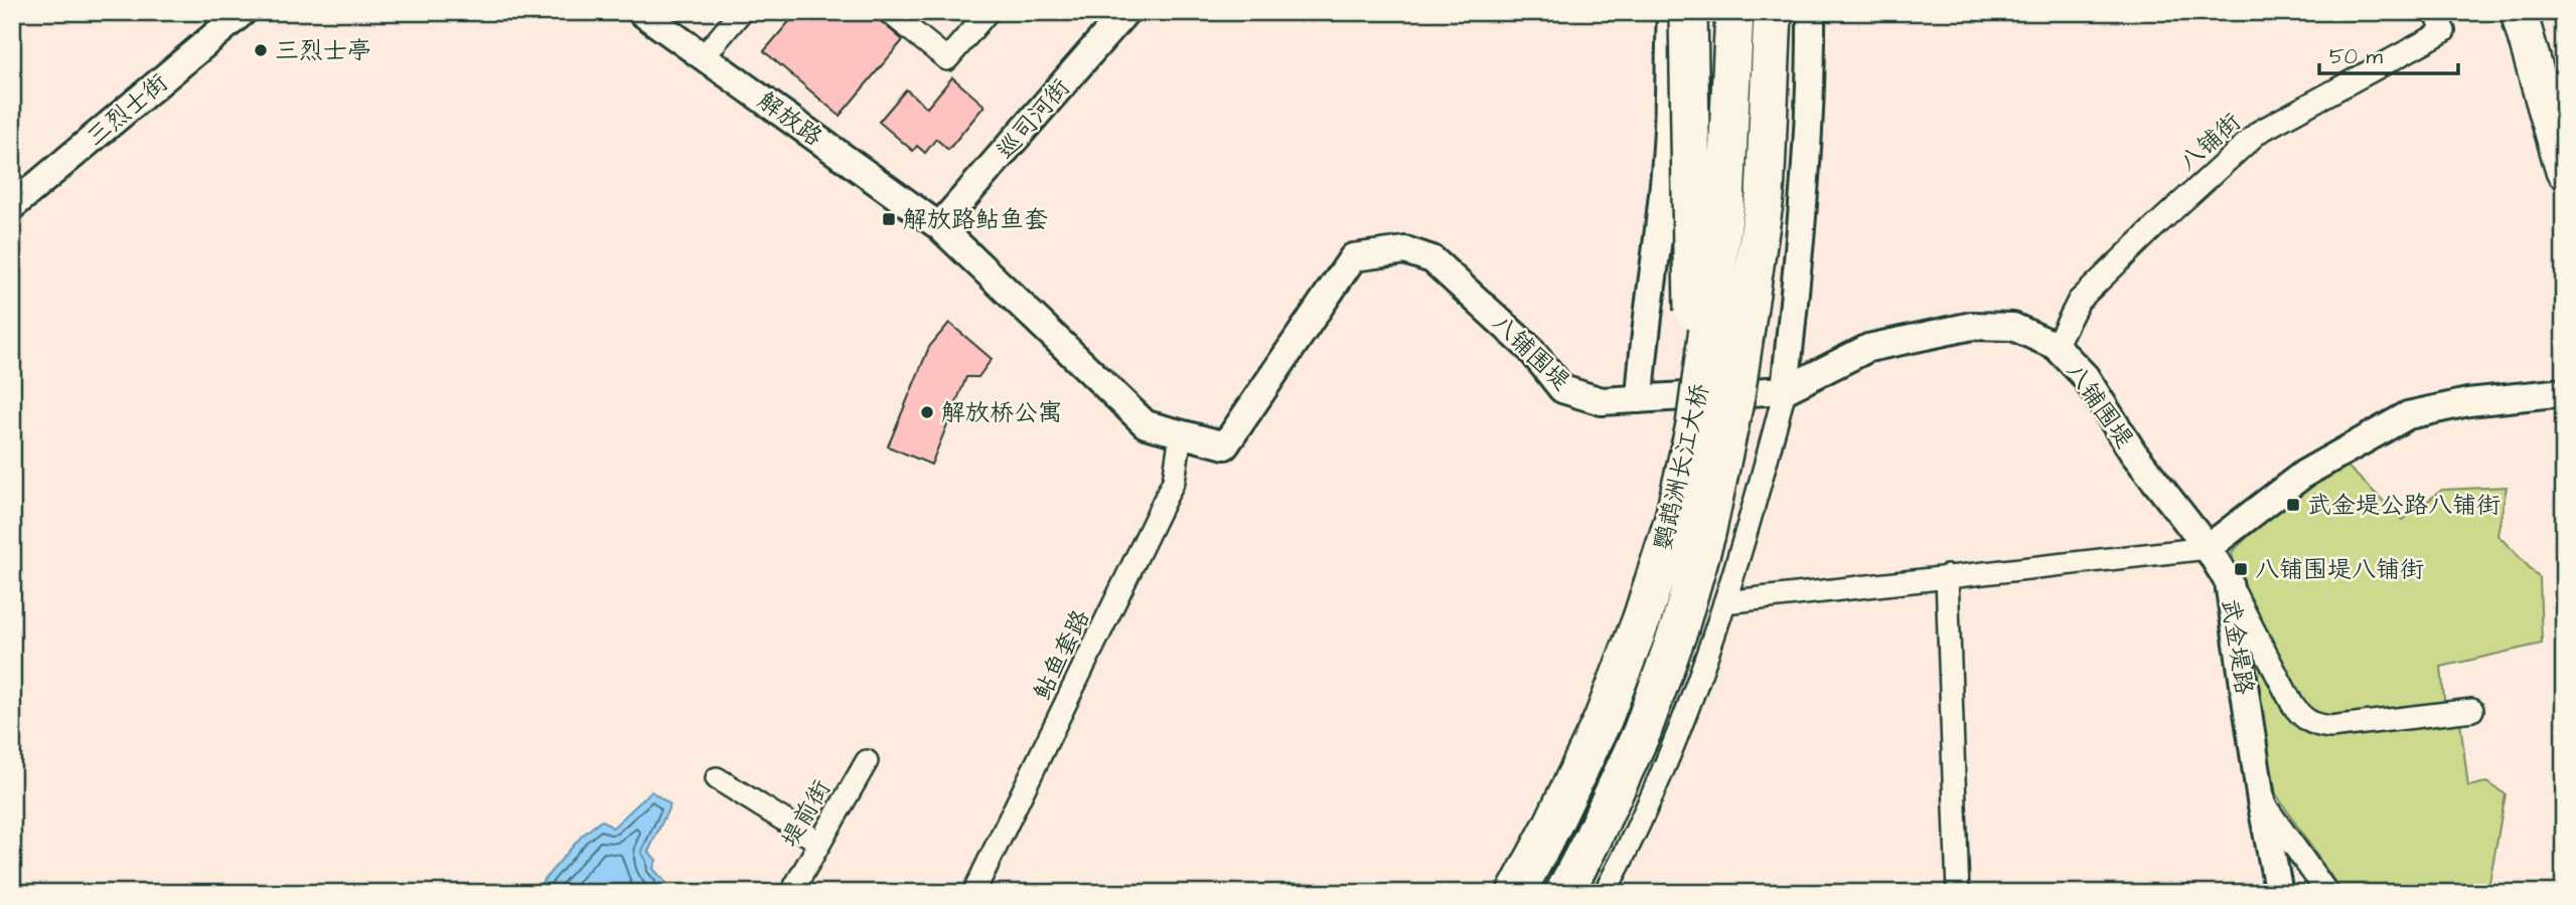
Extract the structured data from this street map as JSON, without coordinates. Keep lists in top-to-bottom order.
{
  "streets": {
    "highway": ["鹦鹉洲长江大桥"],
    "street": [
      "三烈士街",
      "解放路",
      "巡司河街",
      "八铺街",
      "八铺围堤",
      "武金堤路",
      "鲇鱼套路",
      "堤前街"
    ]
  },
  "crossings": [
    ["解放路", "巡司河街"],
    ["解放路", "八铺围堤"],
    ["巡司河街", "八铺围堤"],
    ["八铺街", "八铺围堤"],
    ["八铺围堤", "武金堤路"],
    ["八铺围堤", "鲇鱼套路"]
  ],
  "places": {
    "other": ["三烈士亭", "解放桥公寓"],
    "transit": ["解放路鲇鱼套", "武金堤公路八铺街", "八铺围堤八铺街"]
  },
  "scale_bar": "50 m"
}
